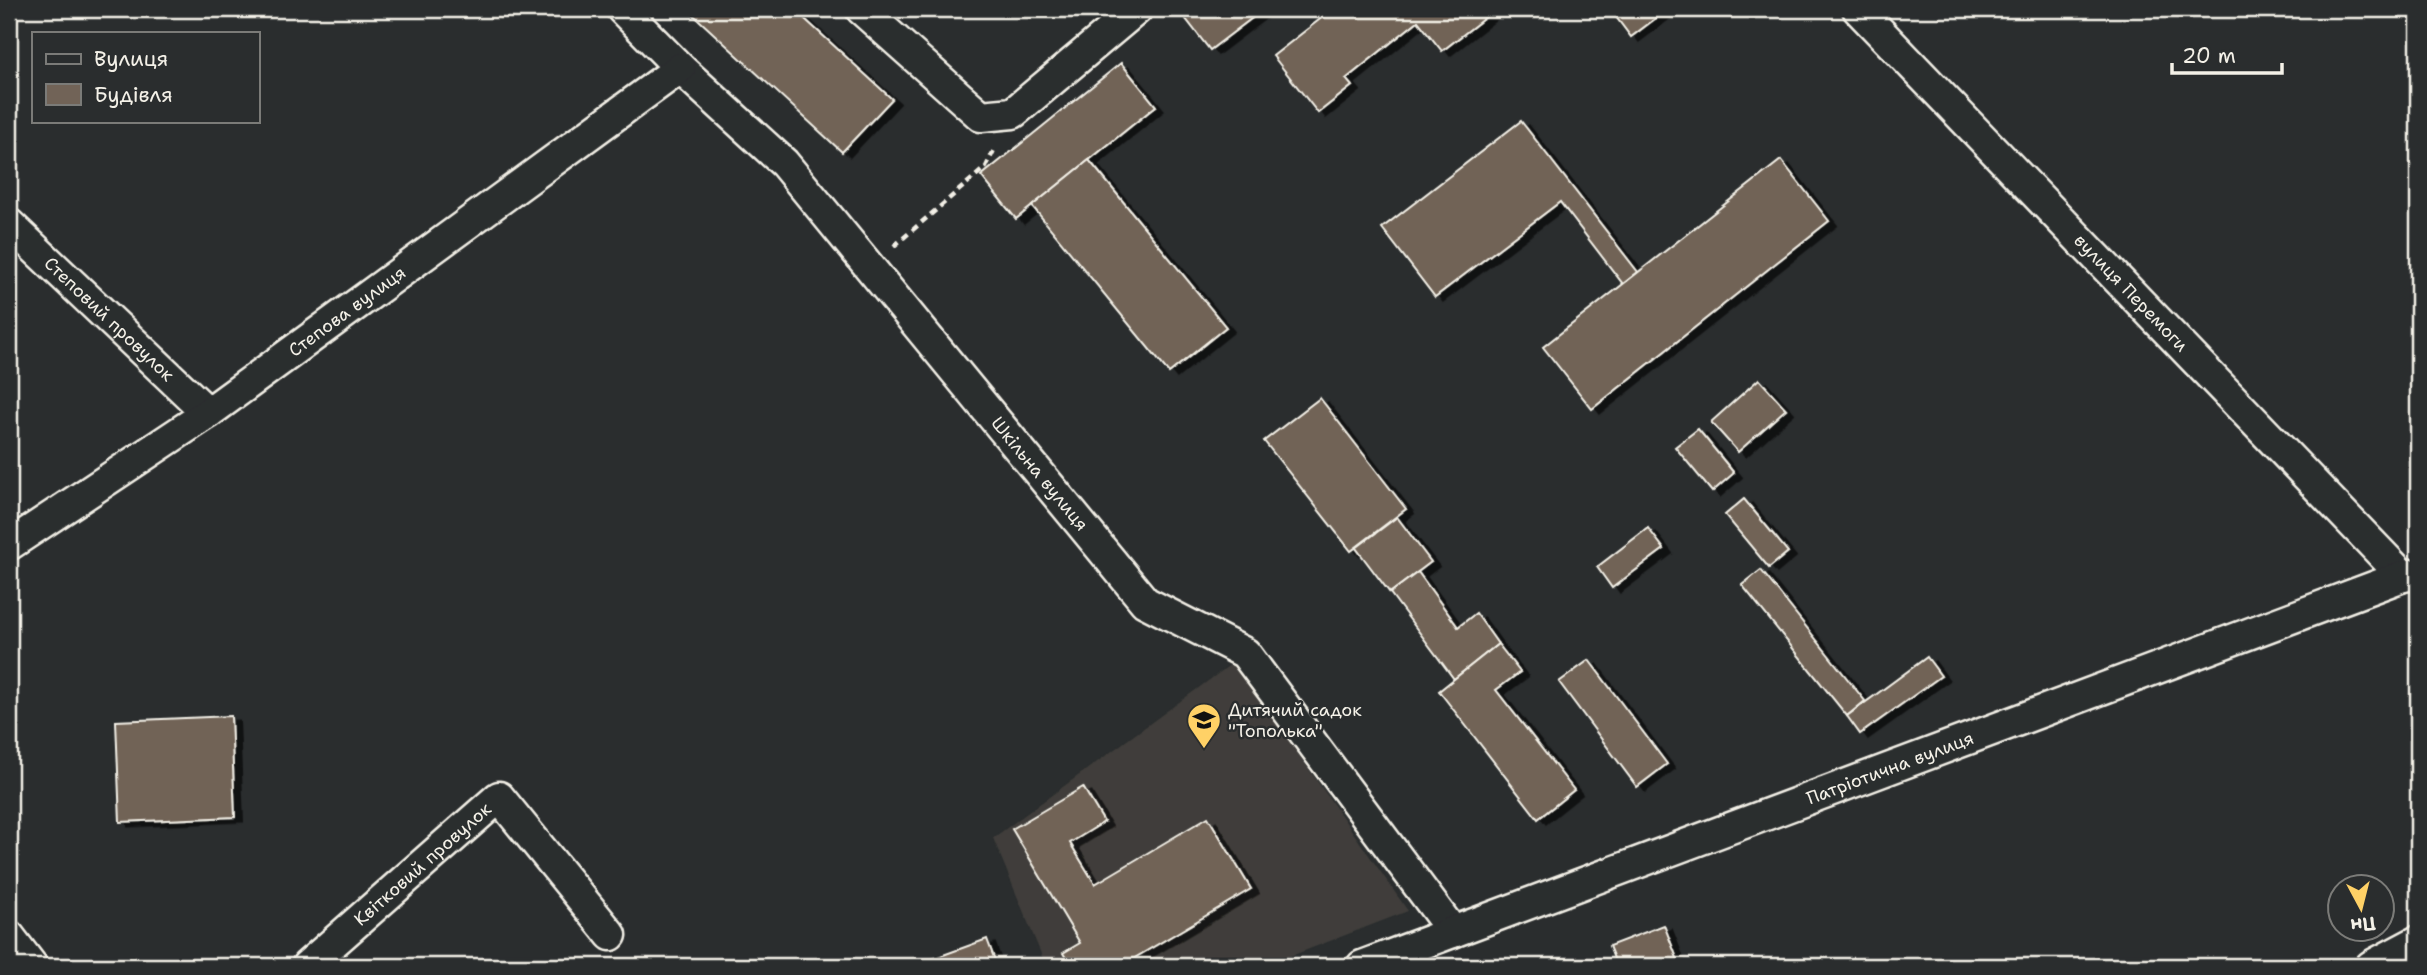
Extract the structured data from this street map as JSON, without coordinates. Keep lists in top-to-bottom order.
{
  "streets": {
    "street": [
      "вулиця Перемоги",
      "Степова вулиця",
      "Степовий провулок",
      "Шкільна вулиця",
      "Патріотична вулиця",
      "Квітковий провулок"
    ]
  },
  "crossings": [
    ["вулиця Перемоги", "Патріотична вулиця"],
    ["Степова вулиця", "Степовий провулок"],
    ["Степова вулиця", "Шкільна вулиця"],
    ["Шкільна вулиця", "Патріотична вулиця"]
  ],
  "places": {
    "school or university": ["Дитячий садок \"Тополька\""]
  },
  "legend": ["Вулиця", "Будівля"],
  "scale_bar": "20 m",
  "north": "bottom"
}
